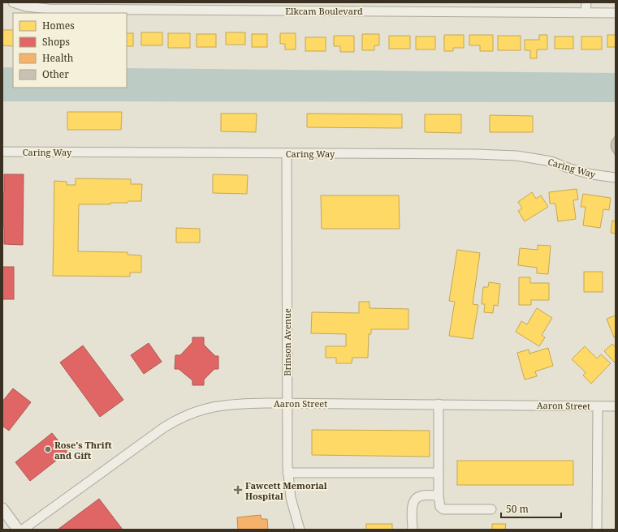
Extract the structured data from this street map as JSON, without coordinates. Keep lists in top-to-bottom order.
{
  "streets": {
    "street": [
      "Elkcam Boulevard",
      "Caring Way",
      "Brinson Avenue",
      "Aaron Street"
    ]
  },
  "crossings": [
    ["Caring Way", "Brinson Avenue"],
    ["Brinson Avenue", "Aaron Street"]
  ],
  "places": {
    "other": ["Rose's Thrift and Gift"],
    "health": ["Fawcett Memorial Hospital"]
  },
  "legend": [
    "Homes",
    "Shops",
    "Health",
    "Other"
  ],
  "scale_bar": "50 m"
}
